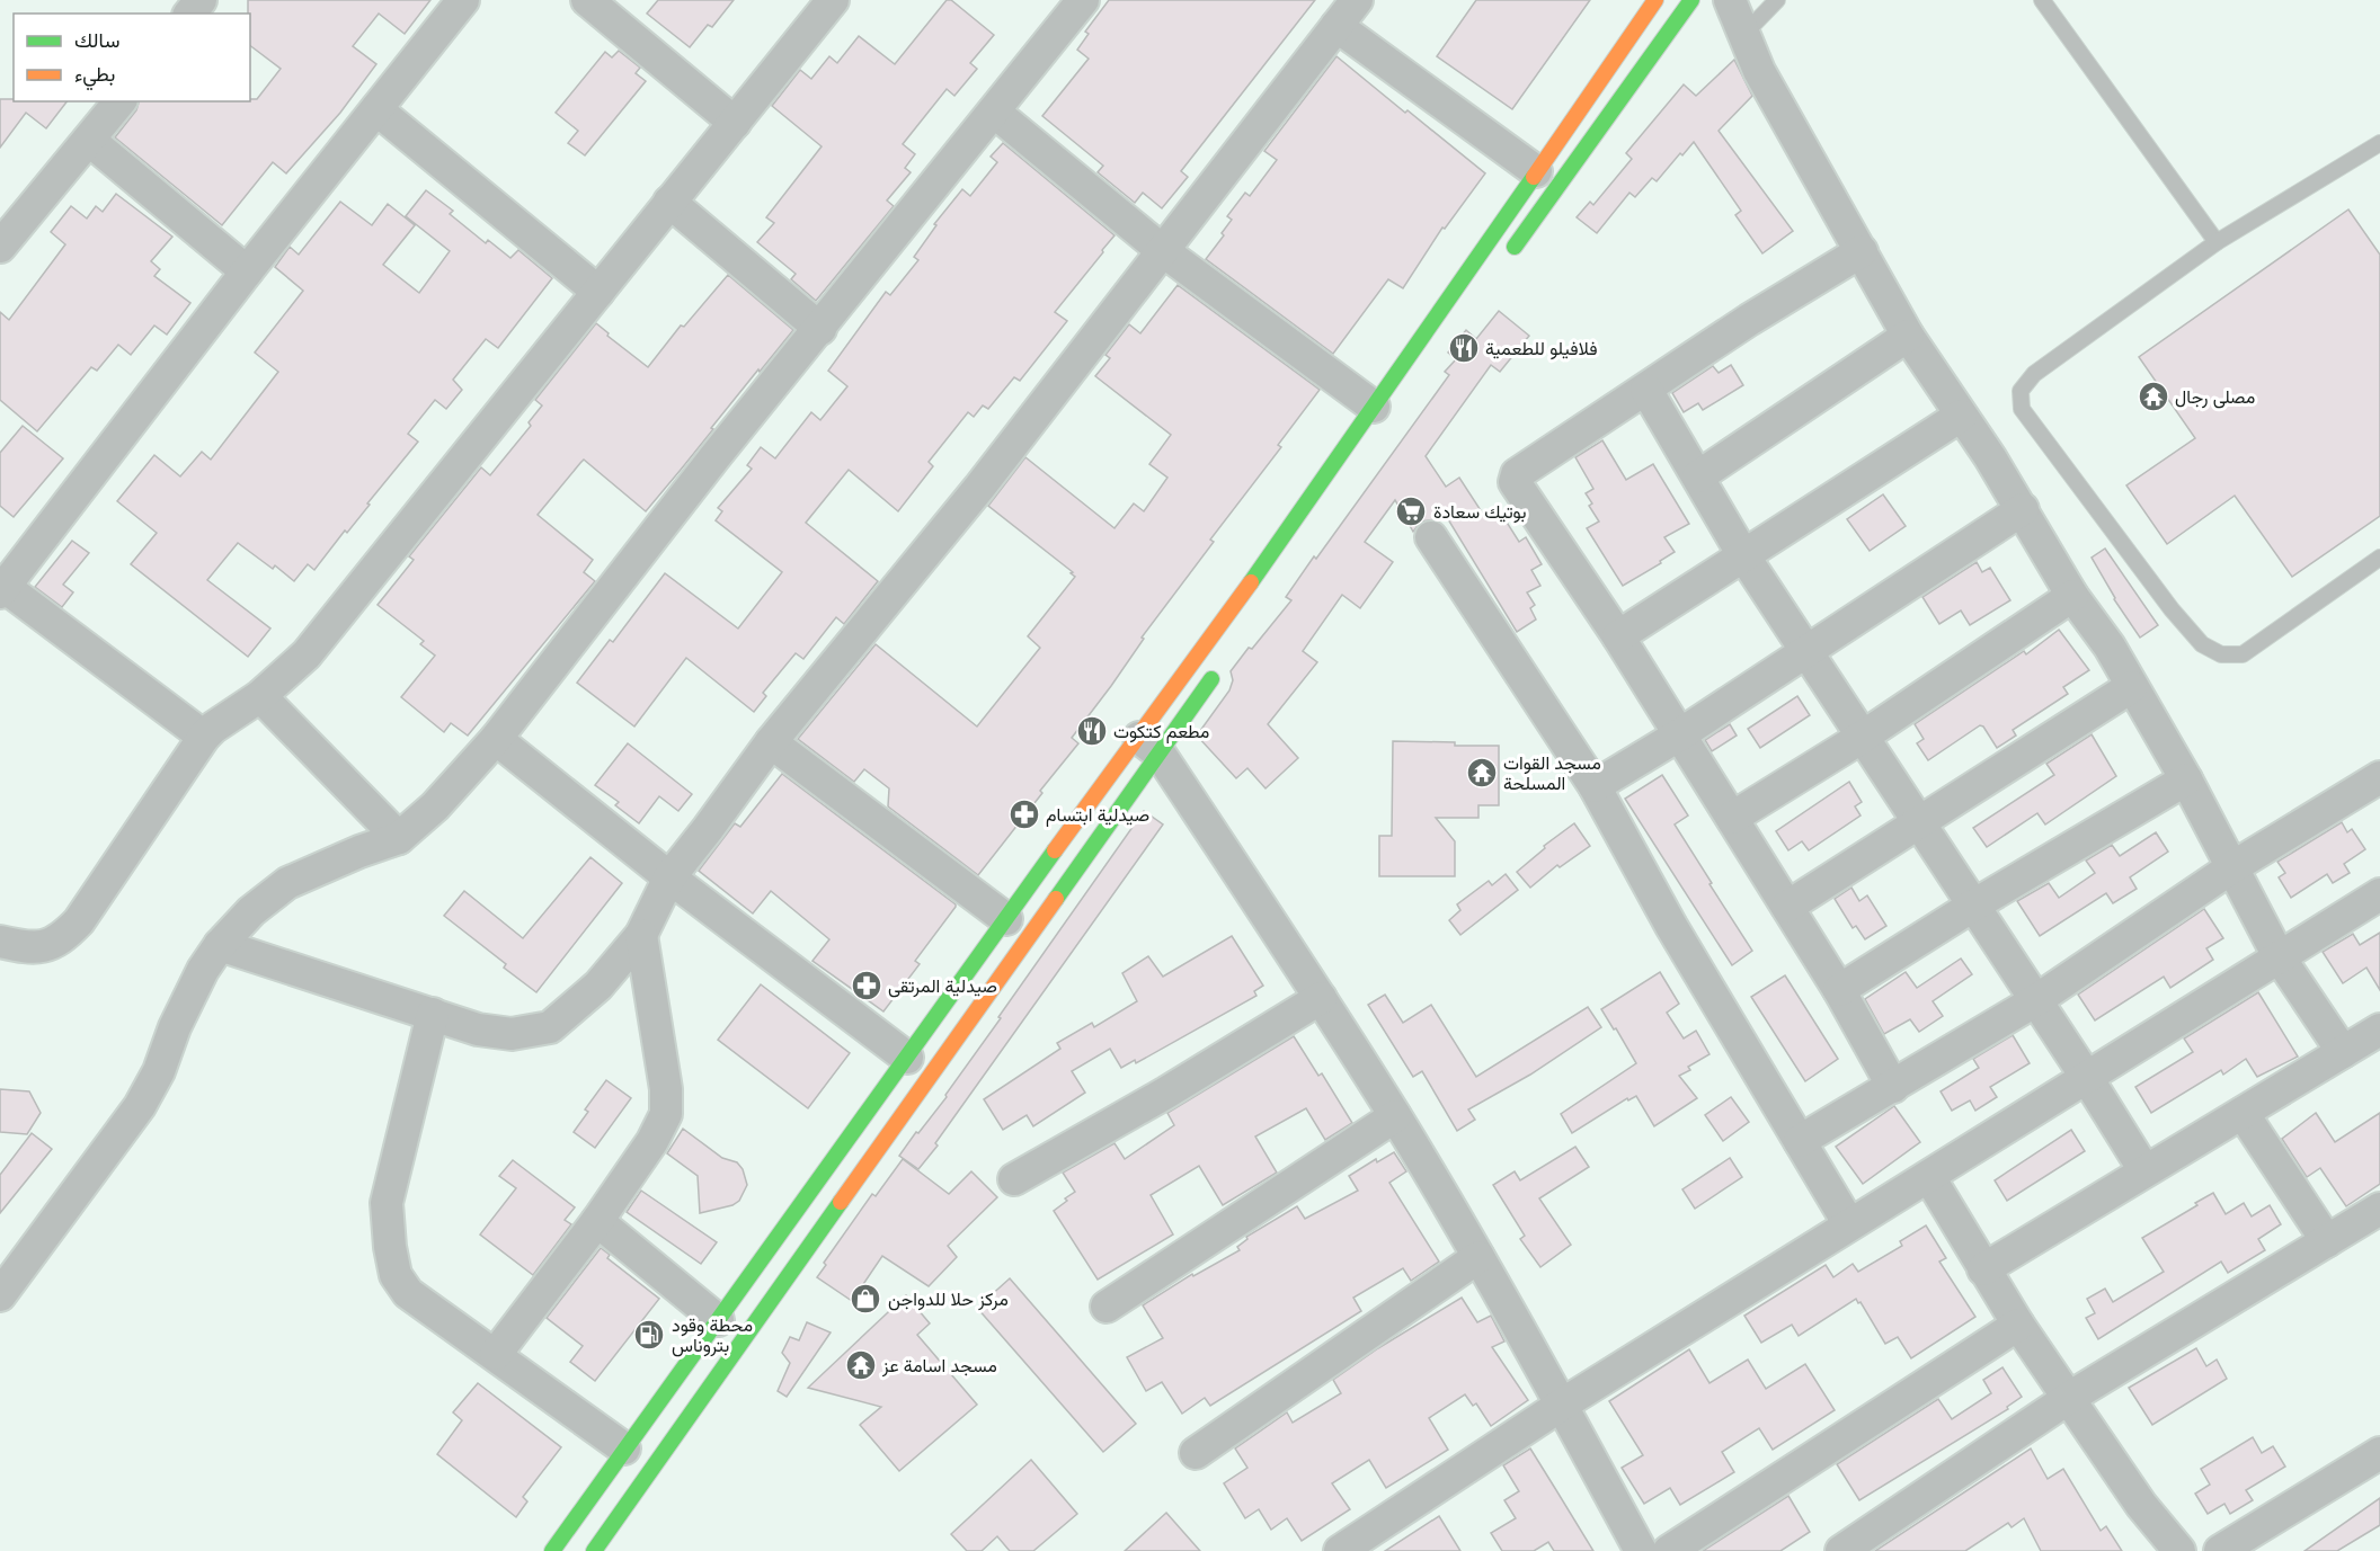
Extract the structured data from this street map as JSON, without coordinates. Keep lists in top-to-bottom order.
{
  "places": {
    "restaurant": ["فلافيلو للطعمية", "مطعم كتكوت"],
    "temple": ["مصلى رجال", "مسجد القوات المسلحة", "مسجد اسامة عز"],
    "supermarket": ["بوتيك سعادة"],
    "pharmacy": ["صيدلية ابتسام", "صيدلية المرتقى"],
    "shop": ["مركز حلا للدواجن"],
    "fuel station": ["محطة وقود بتروناس"]
  },
  "legend": ["سالك", "بطيء"]
}
